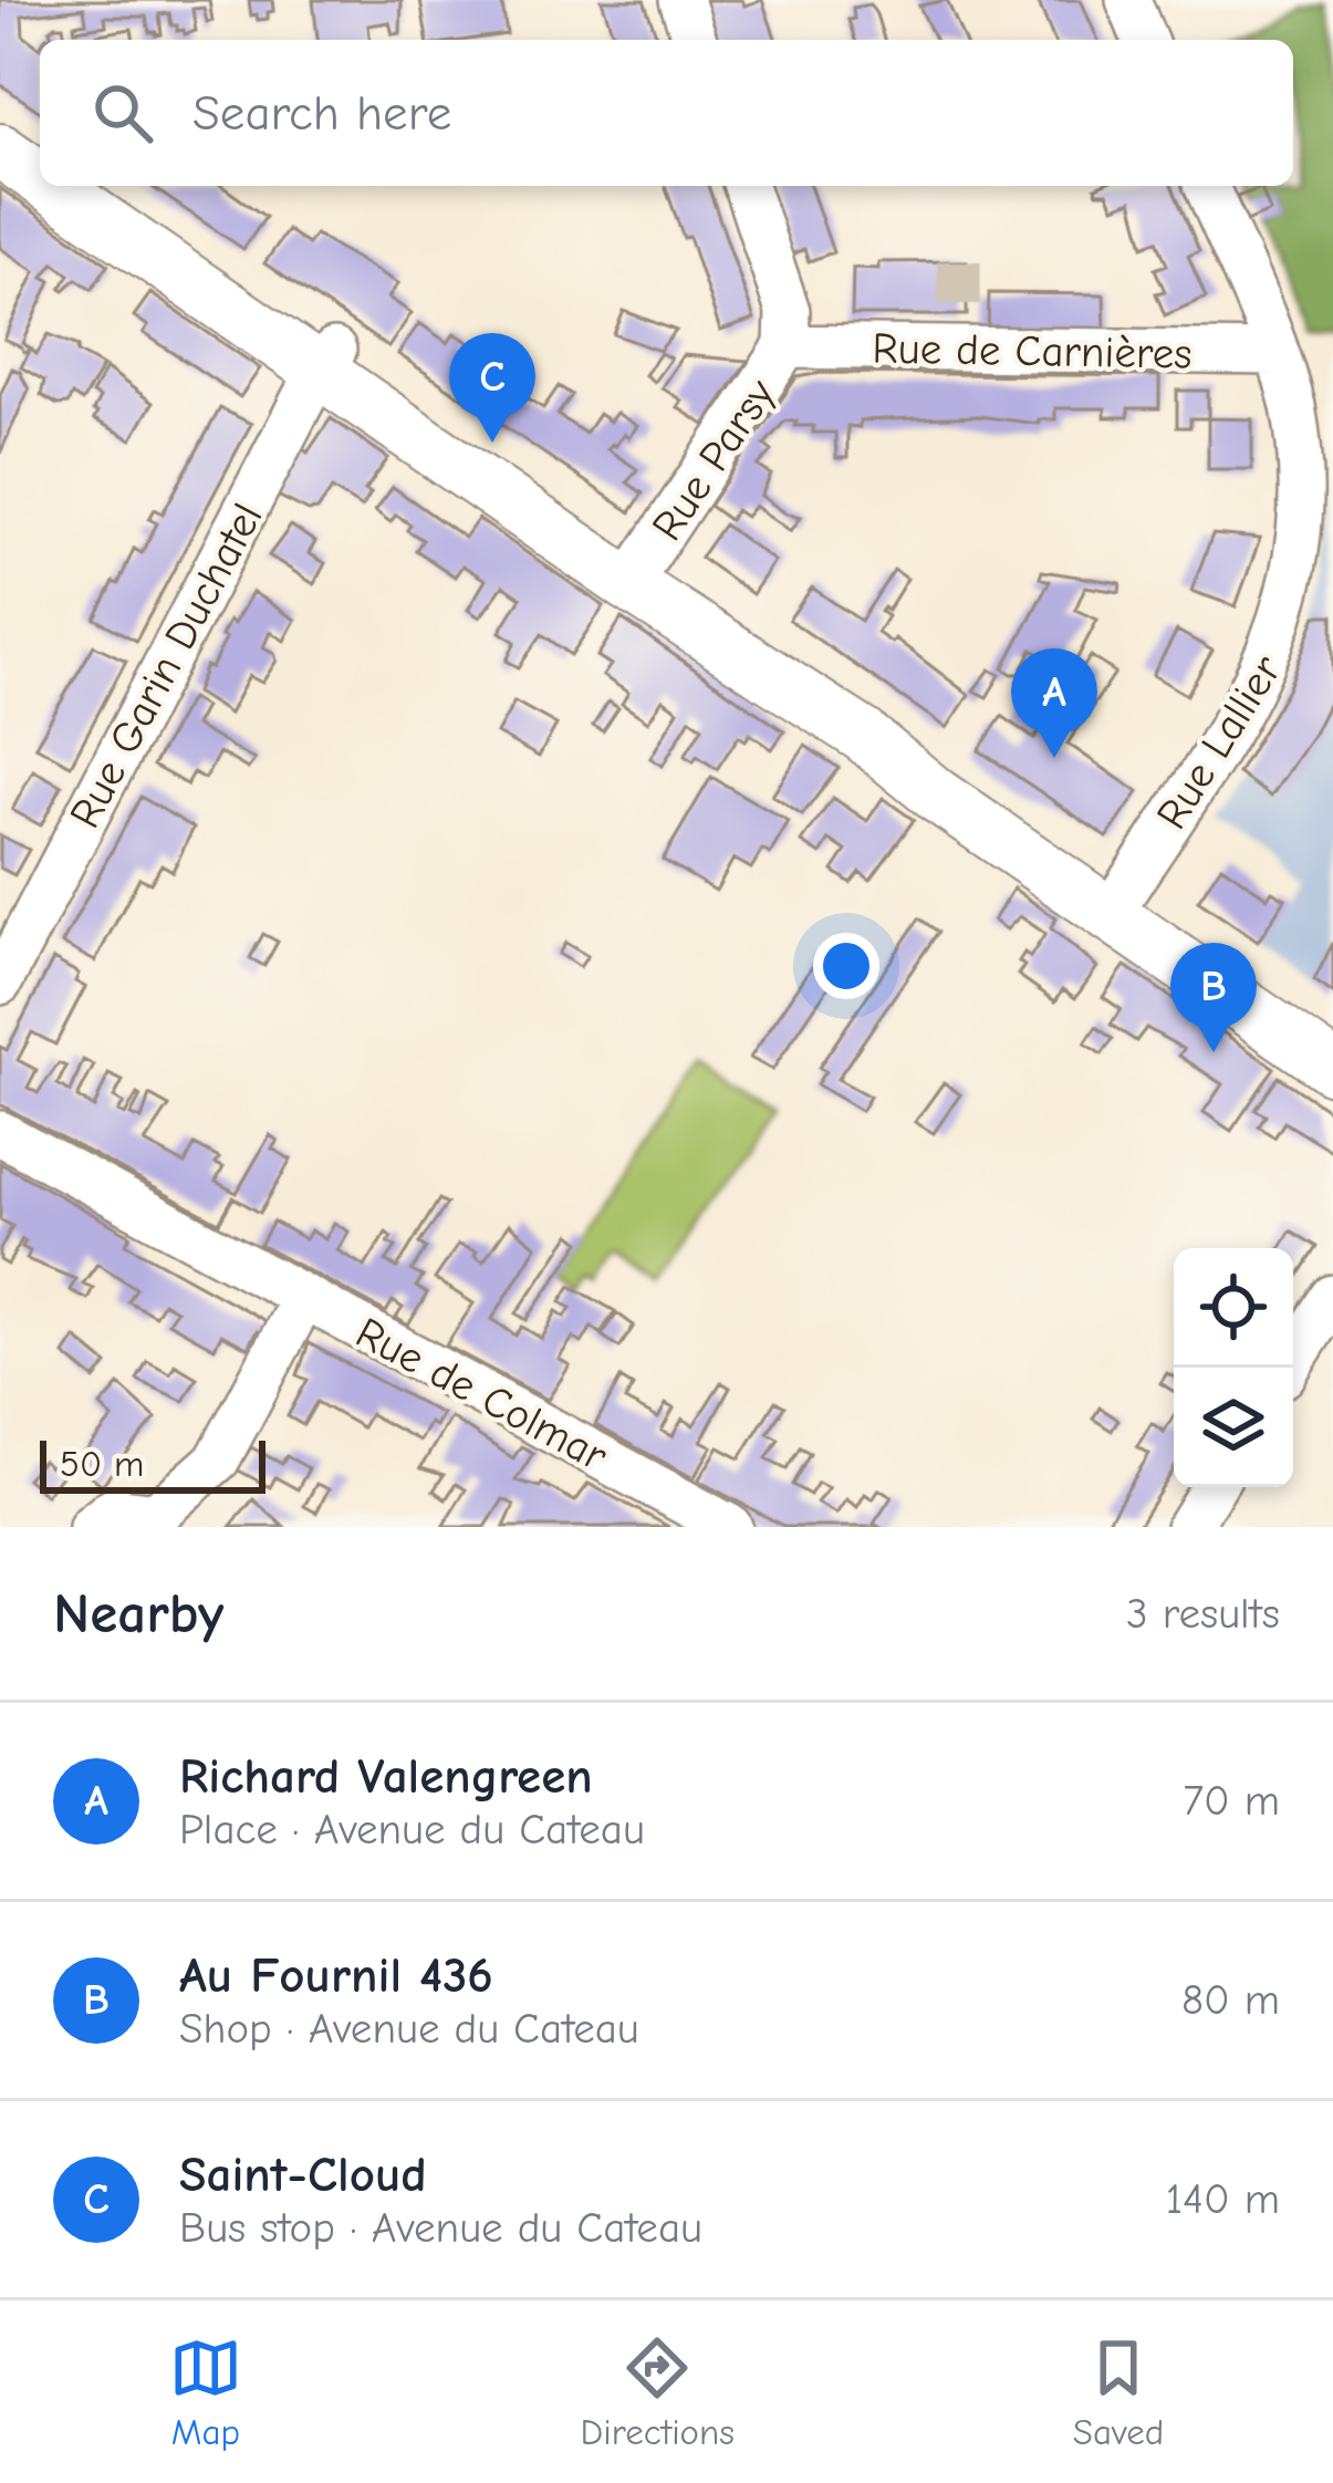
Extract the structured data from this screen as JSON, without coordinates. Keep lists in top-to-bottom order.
{
  "streets": {
    "street": [
      "Rue de Carnières",
      "Rue Parsy",
      "Rue Garin Duchatel",
      "Rue Lallier",
      "Rue de Colmar"
    ]
  },
  "crossings": [
    ["Rue de Carnières", "Rue Parsy"],
    ["Rue de Carnières", "Rue Lallier"]
  ],
  "scale_bar": "50 m",
  "page": {
    "search": "Search here",
    "pins": ["C", "A", "B"],
    "scale": "50 m",
    "heading": ["Nearby", "3 results"],
    "list": [
      {
        "mark": "A",
        "name": "Richard Valengreen",
        "note": "Place · Avenue du Cateau",
        "value": "70 m"
      },
      {
        "mark": "B",
        "name": "Au Fournil 436",
        "note": "Shop · Avenue du Cateau",
        "value": "80 m"
      },
      {
        "mark": "C",
        "name": "Saint-Cloud",
        "note": "Bus stop · Avenue du Cateau",
        "value": "140 m"
      }
    ],
    "nav": ["Map", "Directions", "Saved"]
  }
}
